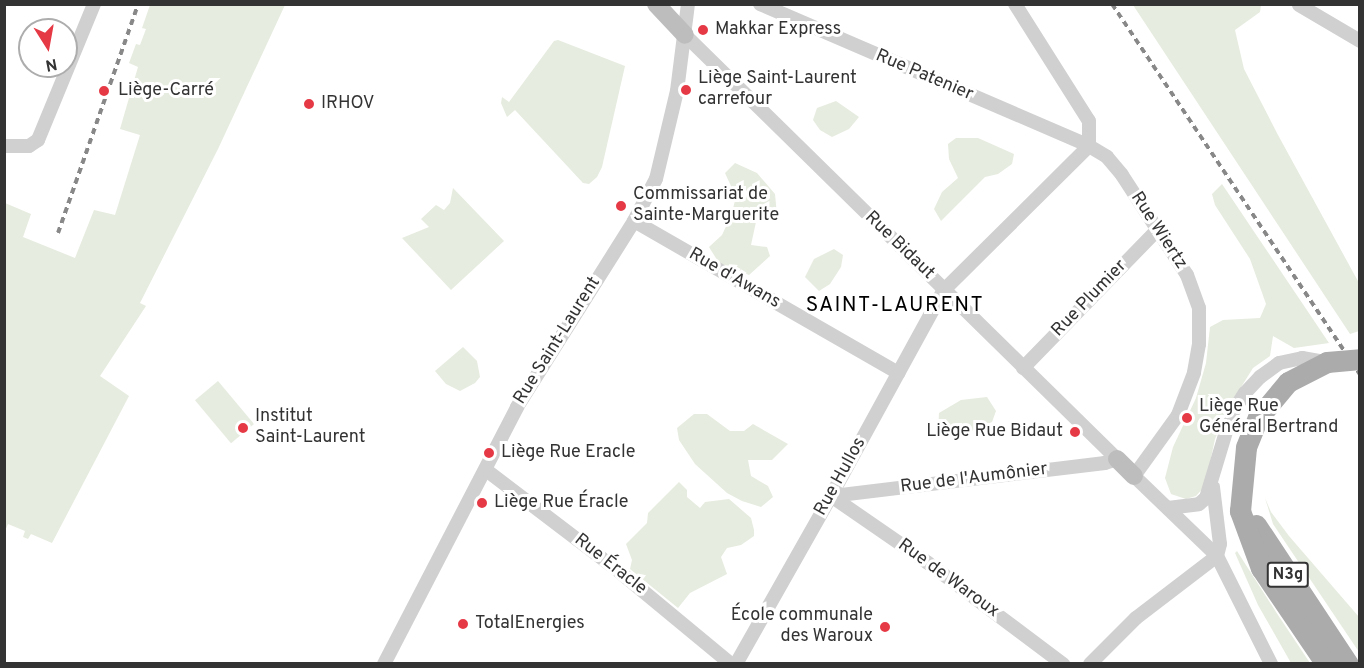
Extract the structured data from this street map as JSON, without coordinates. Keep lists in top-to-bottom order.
{
  "streets": {
    "main road": ["N3g"],
    "street": [
      "Rue Patenier",
      "Rue Wiertz",
      "Rue Bidaut",
      "Rue d'Awans",
      "Rue Plumier",
      "Rue Saint-Laurent",
      "Rue Hullos",
      "Rue de l'Aumônier",
      "Rue Éracle",
      "Rue de Waroux"
    ]
  },
  "crossings": [
    ["Rue Patenier", "Rue Wiertz"],
    ["Rue Patenier", "Rue Hullos"],
    ["Rue Wiertz", "Rue Bidaut"],
    ["Rue Wiertz", "Rue Plumier"],
    ["Rue Wiertz", "Rue Hullos"],
    ["Rue Bidaut", "Rue Plumier"],
    ["Rue Bidaut", "Rue Saint-Laurent"],
    ["Rue Bidaut", "Rue Hullos"],
    ["Rue Bidaut", "Rue de l'Aumônier"],
    ["Rue d'Awans", "Rue Saint-Laurent"],
    ["Rue d'Awans", "Rue Hullos"],
    ["Rue Saint-Laurent", "Rue Éracle"],
    ["Rue Hullos", "Rue de l'Aumônier"],
    ["Rue Hullos", "Rue de Waroux"],
    ["Rue de l'Aumônier", "Rue de Waroux"]
  ],
  "districts": ["SAINT-LAURENT"],
  "places": [
    "Makkar Express",
    "Liège Saint-Laurent carrefour",
    "Liège-Carré",
    "IRHOV",
    "Commissariat de Sainte-Marguerite",
    "Liège Rue Général Bertrand",
    "Institut Saint-Laurent",
    "Liège Rue Bidaut",
    "Liège Rue Eracle",
    "Liège Rue Éracle",
    "TotalEnergies",
    "École communale des Waroux"
  ],
  "north": "bottom"
}
